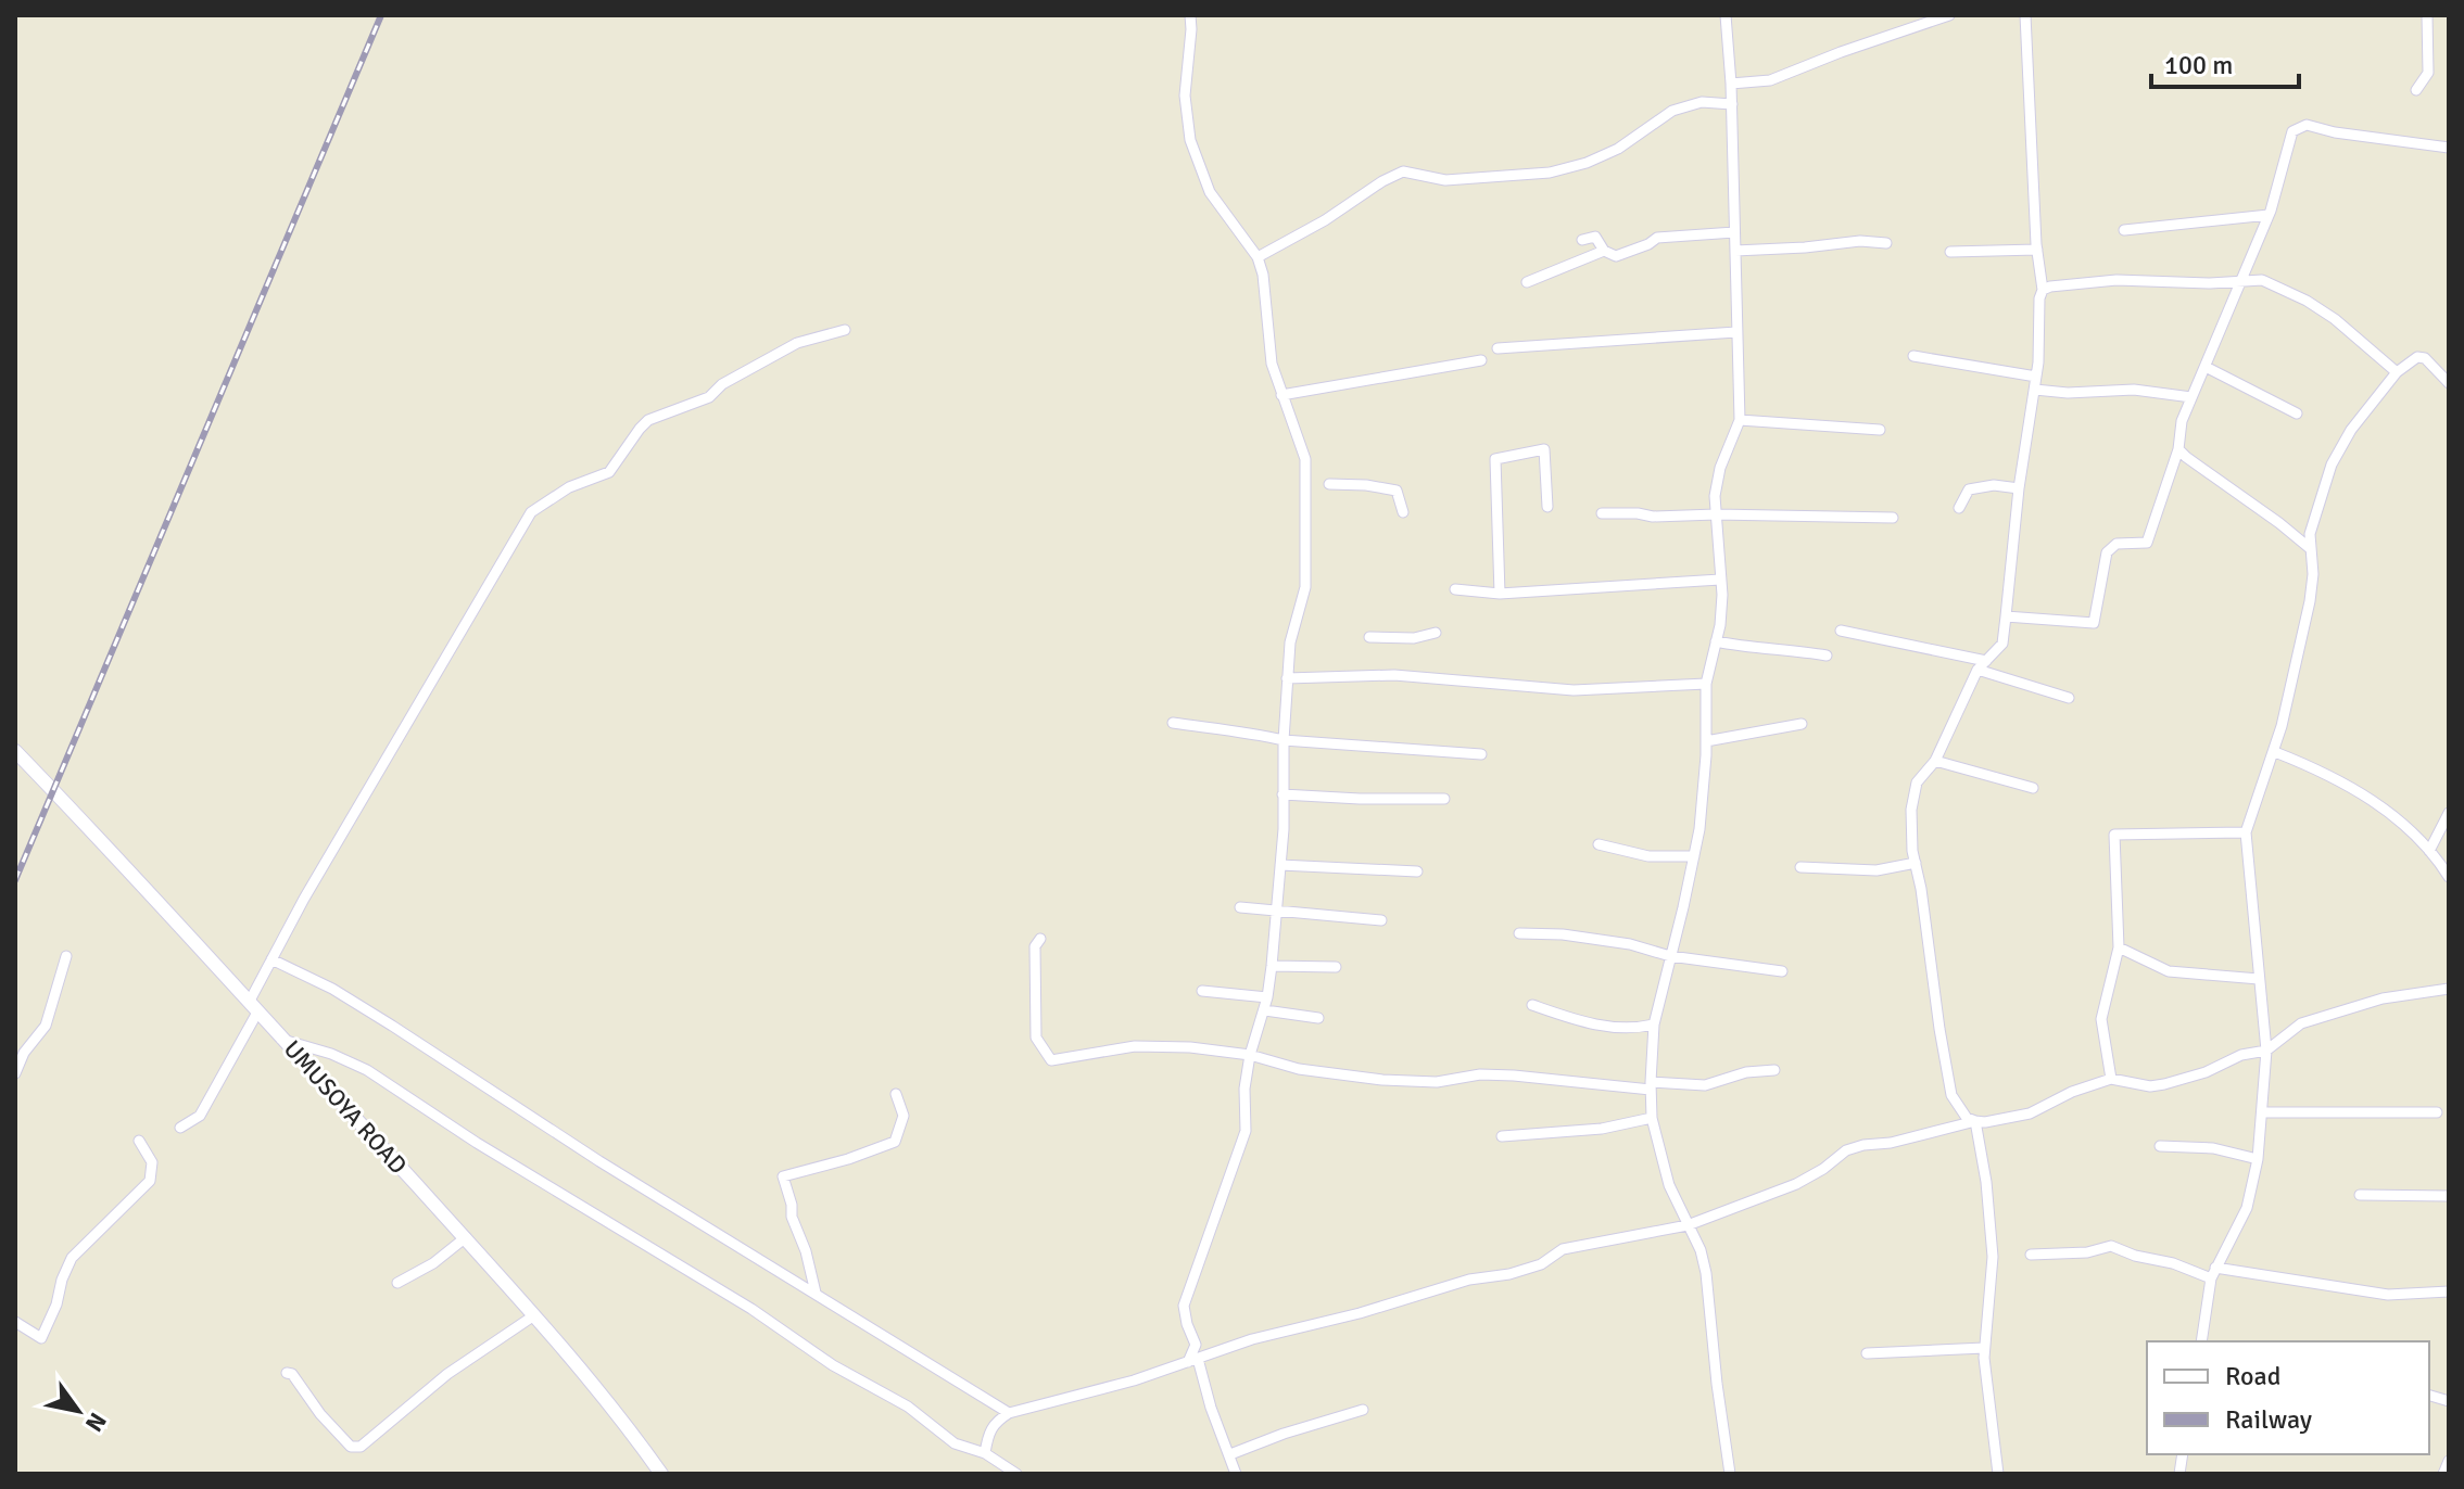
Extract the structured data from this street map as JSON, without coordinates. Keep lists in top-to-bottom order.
{
  "streets": {
    "main road": ["UMUSOYA ROAD"]
  },
  "legend": ["Road", "Railway"],
  "scale_bar": "100 m",
  "north": "bottom right"
}
